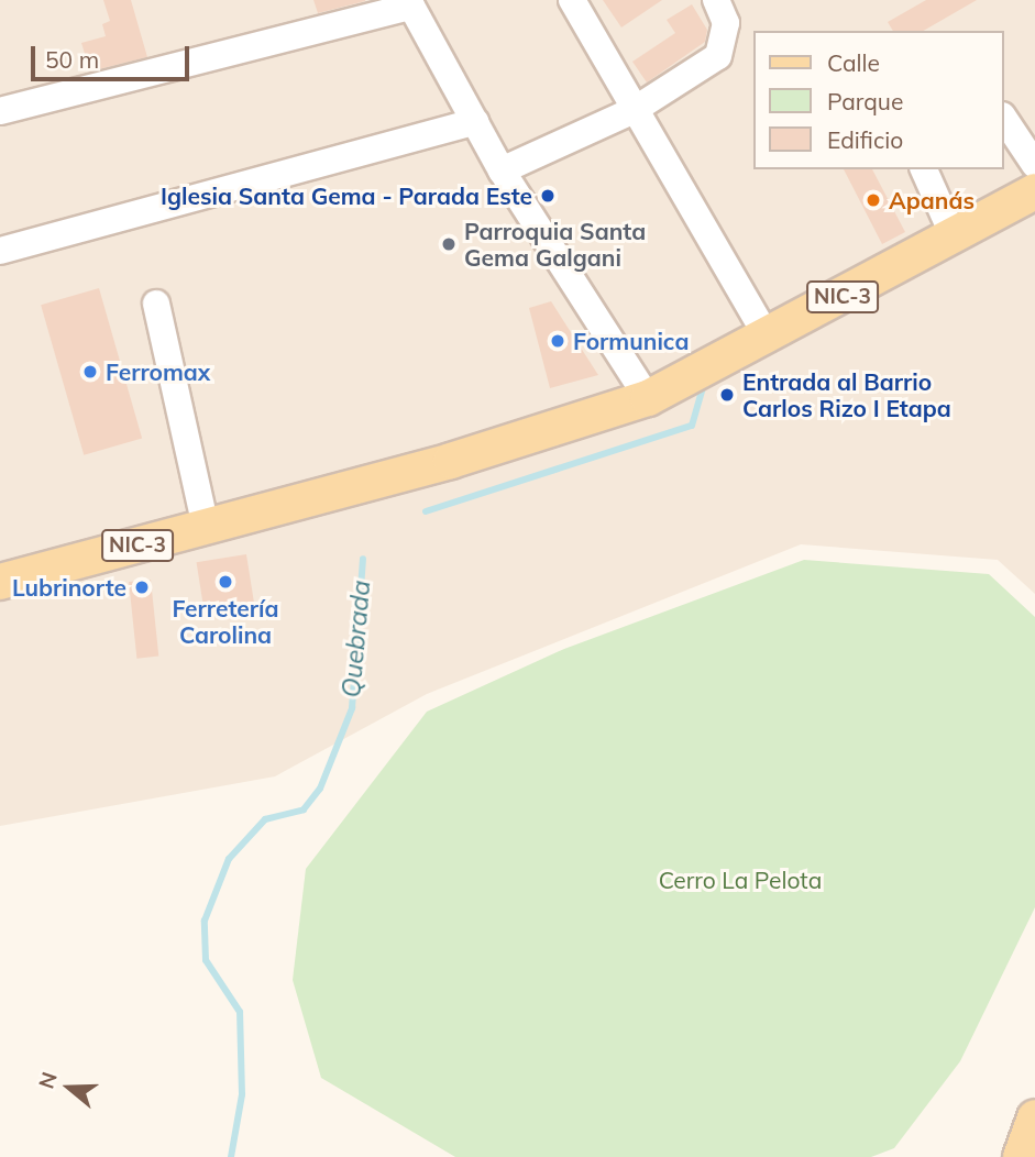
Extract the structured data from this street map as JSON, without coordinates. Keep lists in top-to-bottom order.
{
  "streets": {
    "main road": ["NIC-3"]
  },
  "water": ["Quebrada"],
  "parks": ["Cerro La Pelota"],
  "places": [
    "Iglesia Santa Gema - Parada Este",
    "Apanás",
    "Parroquia Santa Gema Galgani",
    "Formunica",
    "Ferromax",
    "Entrada al Barrio Carlos Rizo I Etapa",
    "Ferretería Carolina",
    "Lubrinorte"
  ],
  "legend": ["Calle", "Parque", "Edificio"],
  "scale_bar": "50 m",
  "north": "left"
}
